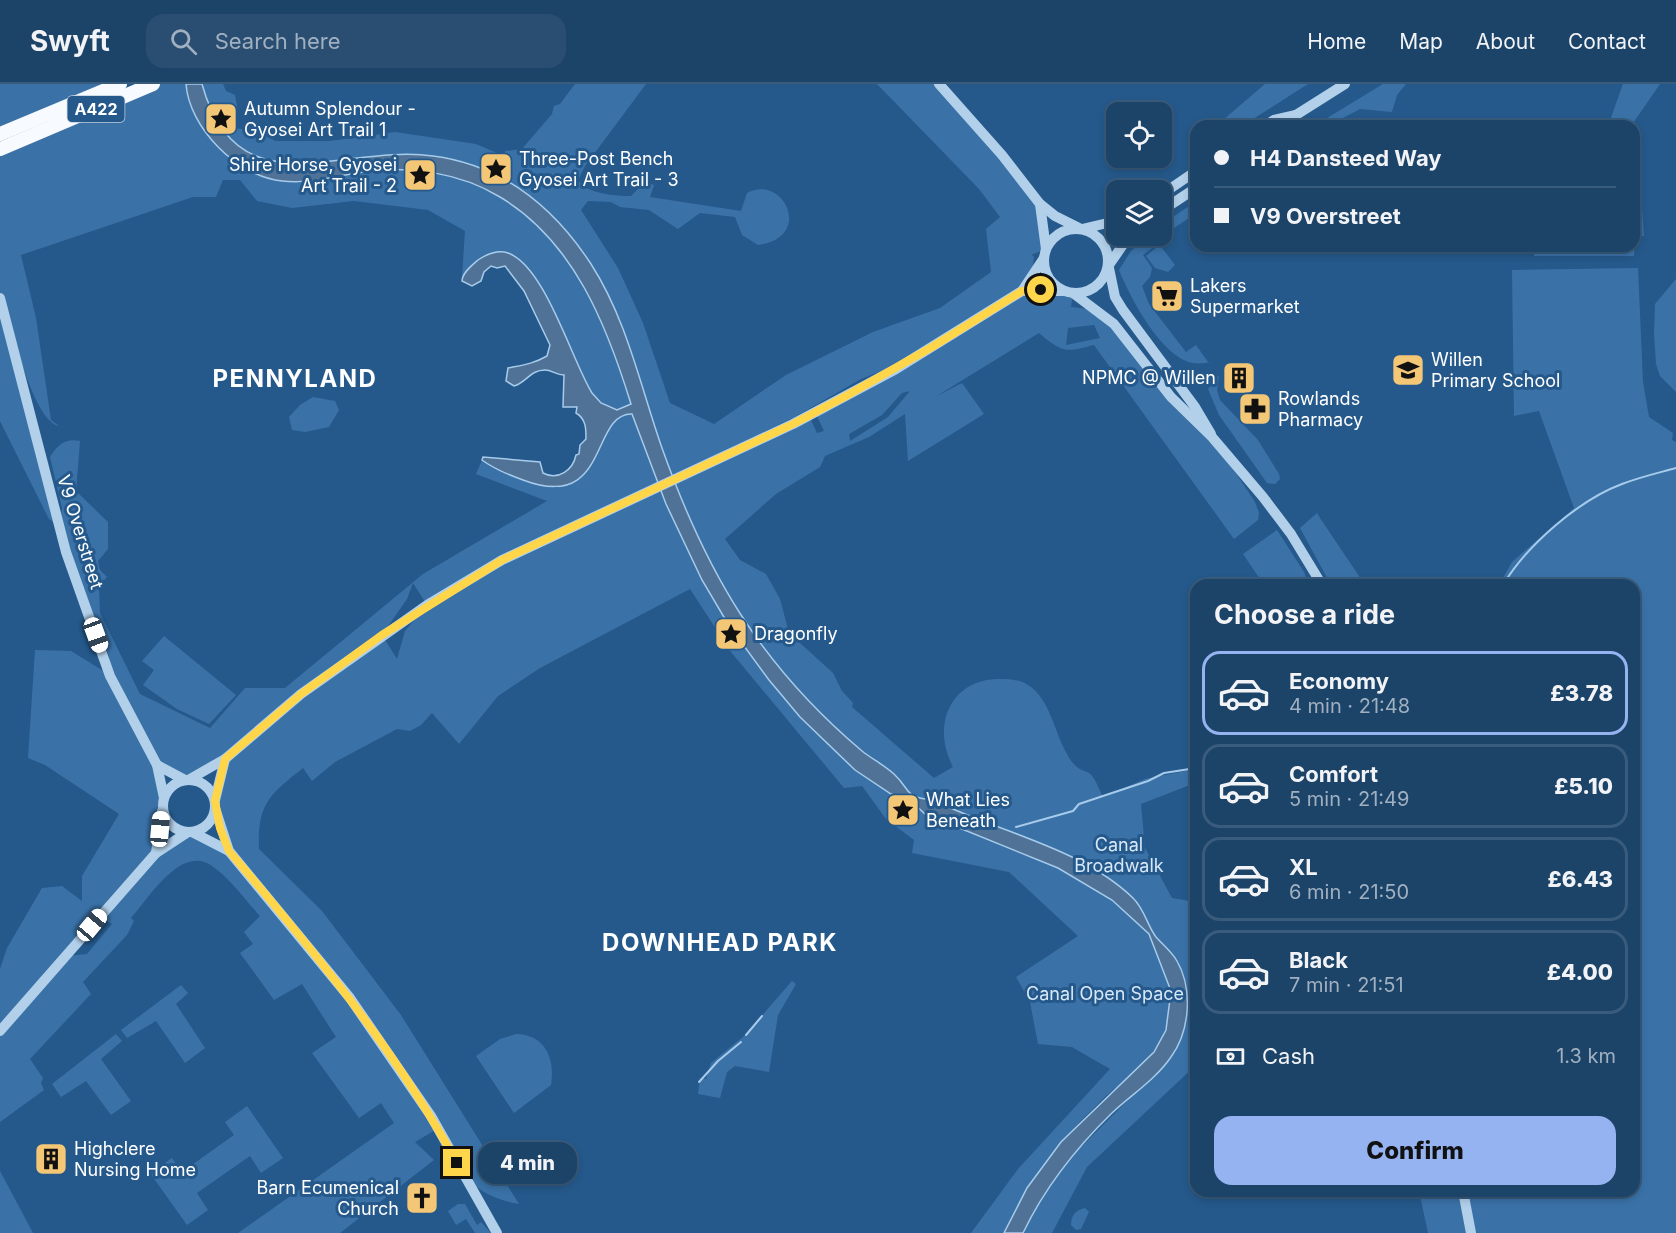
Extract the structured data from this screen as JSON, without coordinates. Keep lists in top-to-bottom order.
{
  "streets": {
    "main road": ["A422"],
    "street": ["V9 Overstreet"]
  },
  "districts": ["PENNYLAND", "DOWNHEAD PARK"],
  "parks": ["Canal Broadwalk", "Canal Open Space"],
  "places": {
    "place": [
      "Autumn Splendour - Gyosei Art Trail 1",
      "Three-Post Bench Gyosei Art Trail - 3",
      "Shire Horse, Gyosei Art Trail - 2",
      "Dragonfly",
      "What Lies Beneath"
    ],
    "supermarket": ["Lakers Supermarket"],
    "school or university": ["Willen Primary School"],
    "building": ["NPMC @ Willen", "Highclere Nursing Home"],
    "pharmacy": ["Rowlands Pharmacy"],
    "church": ["Barn Ecumenical Church"]
  },
  "page": {
    "header": "Swyft",
    "search": "Search here",
    "nav": [
      "Home",
      "Map",
      "About",
      "Contact"
    ],
    "banner": ["H4 Dansteed Way", "V9 Overstreet"],
    "heading": "Choose a ride",
    "list": [
      {
        "name": "Economy",
        "note": "4 min · 21:48",
        "value": "£3.78"
      },
      {
        "name": "Comfort",
        "note": "5 min · 21:49",
        "value": "£5.10"
      },
      {
        "name": "XL",
        "note": "6 min · 21:50",
        "value": "£6.43"
      },
      {
        "name": "Black",
        "note": "7 min · 21:51",
        "value": "£4.00"
      }
    ],
    "pay": ["Cash", "1.3 km"],
    "buttons": "Confirm",
    "bubble": "4 min"
  }
}
